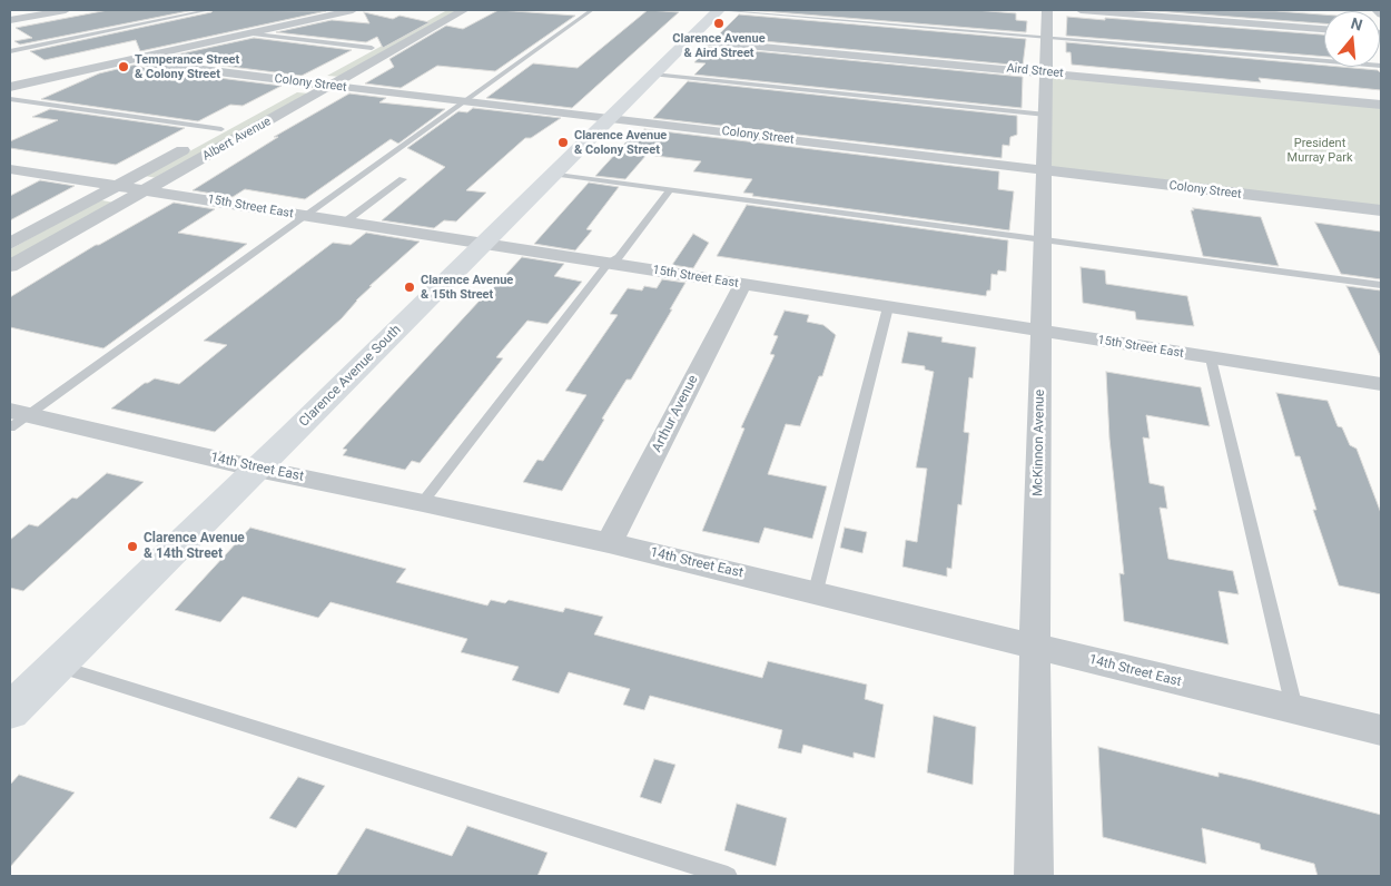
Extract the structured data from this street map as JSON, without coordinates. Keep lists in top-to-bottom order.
{
  "streets": {
    "main road": ["Clarence Avenue South"],
    "street": [
      "Aird Street",
      "Colony Street",
      "Albert Avenue",
      "15th Street East",
      "Arthur Avenue",
      "McKinnon Avenue",
      "14th Street East"
    ]
  },
  "crossings": [
    ["Aird Street", "Clarence Avenue South"],
    ["Aird Street", "McKinnon Avenue"],
    ["Colony Street", "Albert Avenue"],
    ["Colony Street", "Clarence Avenue South"],
    ["Colony Street", "McKinnon Avenue"],
    ["Albert Avenue", "15th Street East"],
    ["15th Street East", "Clarence Avenue South"],
    ["15th Street East", "Arthur Avenue"],
    ["15th Street East", "McKinnon Avenue"],
    ["Clarence Avenue South", "14th Street East"],
    ["Arthur Avenue", "14th Street East"],
    ["McKinnon Avenue", "14th Street East"]
  ],
  "parks": ["President Murray Park"],
  "places": [
    "Clarence Avenue & Aird Street",
    "Temperance Street & Colony Street",
    "Clarence Avenue & Colony Street",
    "Clarence Avenue & 15th Street",
    "Clarence Avenue & 14th Street"
  ],
  "north": "top"
}
